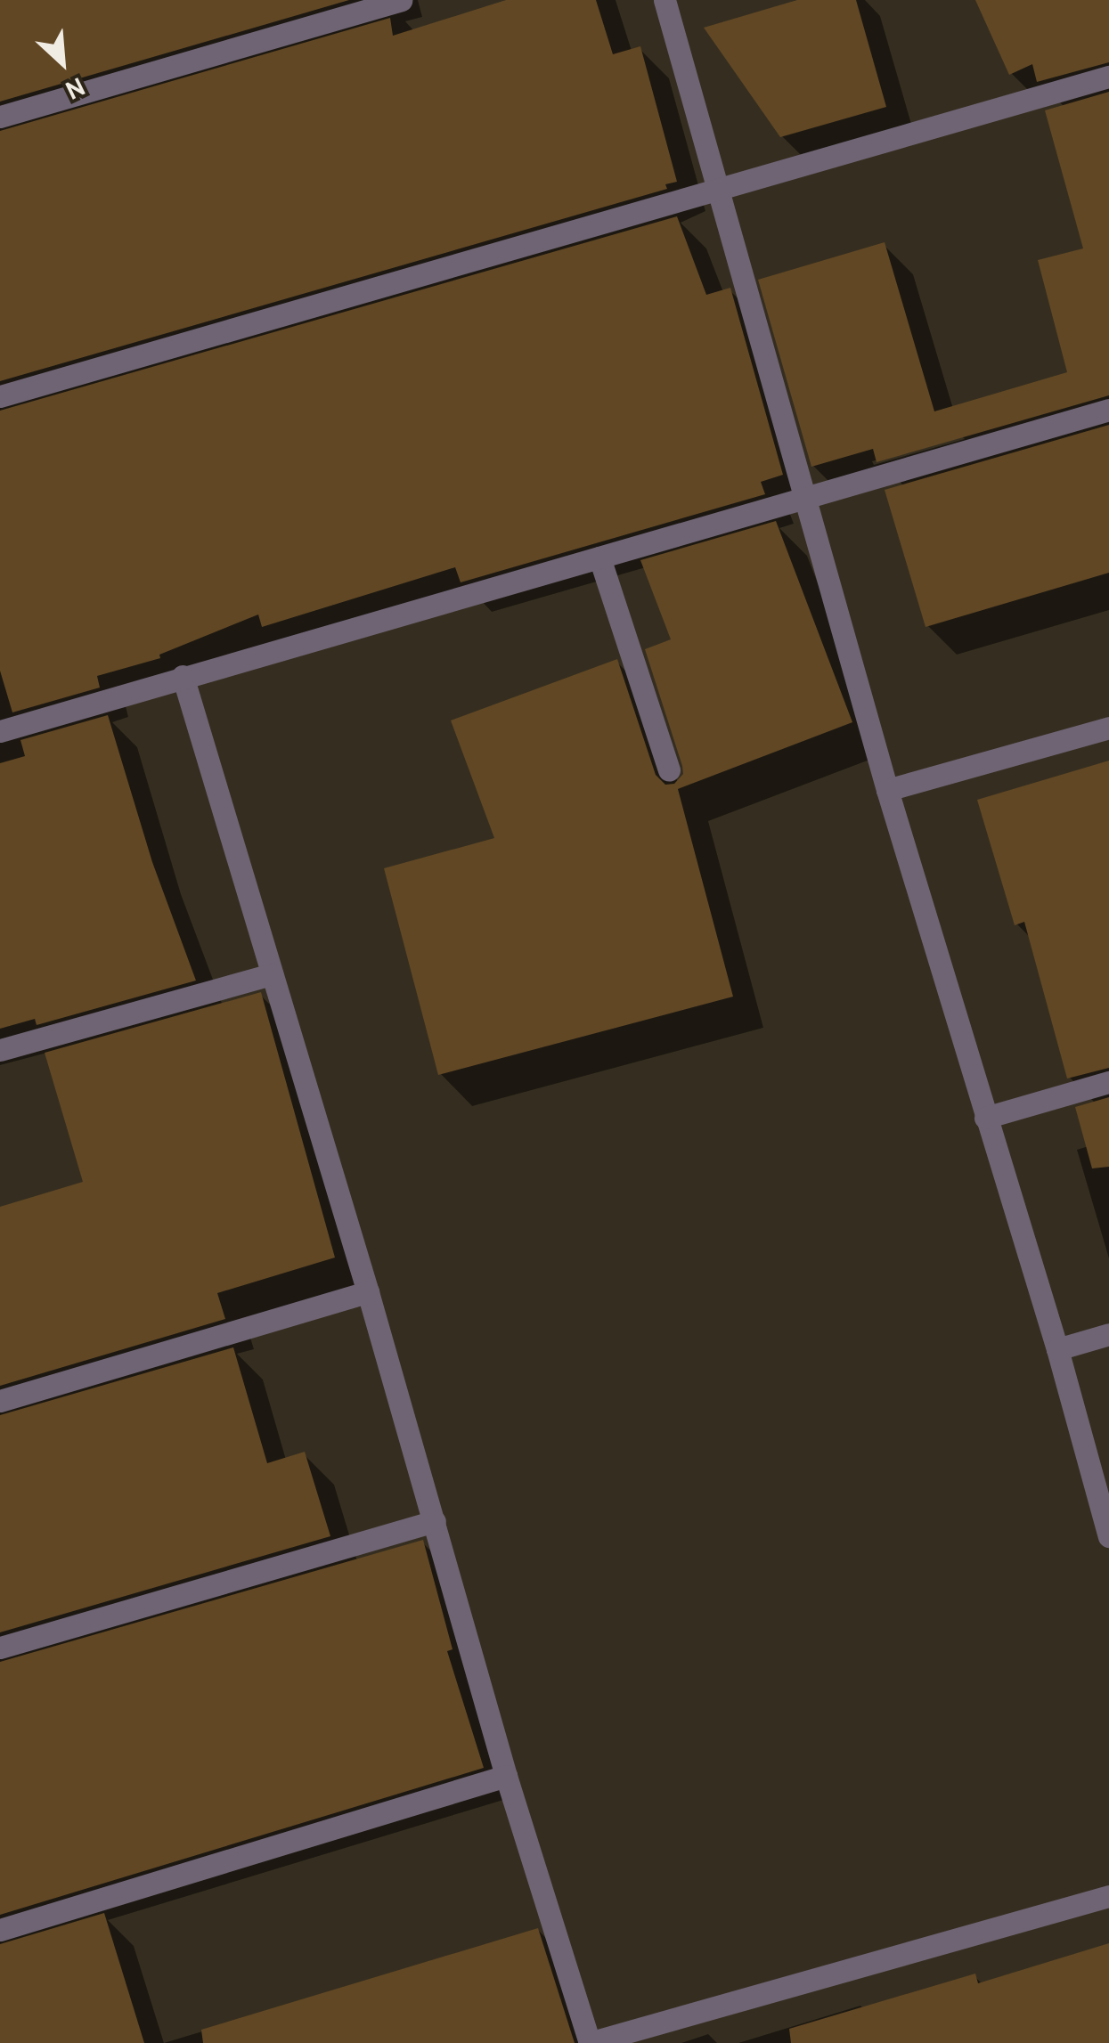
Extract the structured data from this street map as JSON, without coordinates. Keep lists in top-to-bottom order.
{
  "north": "bottom right"
}
